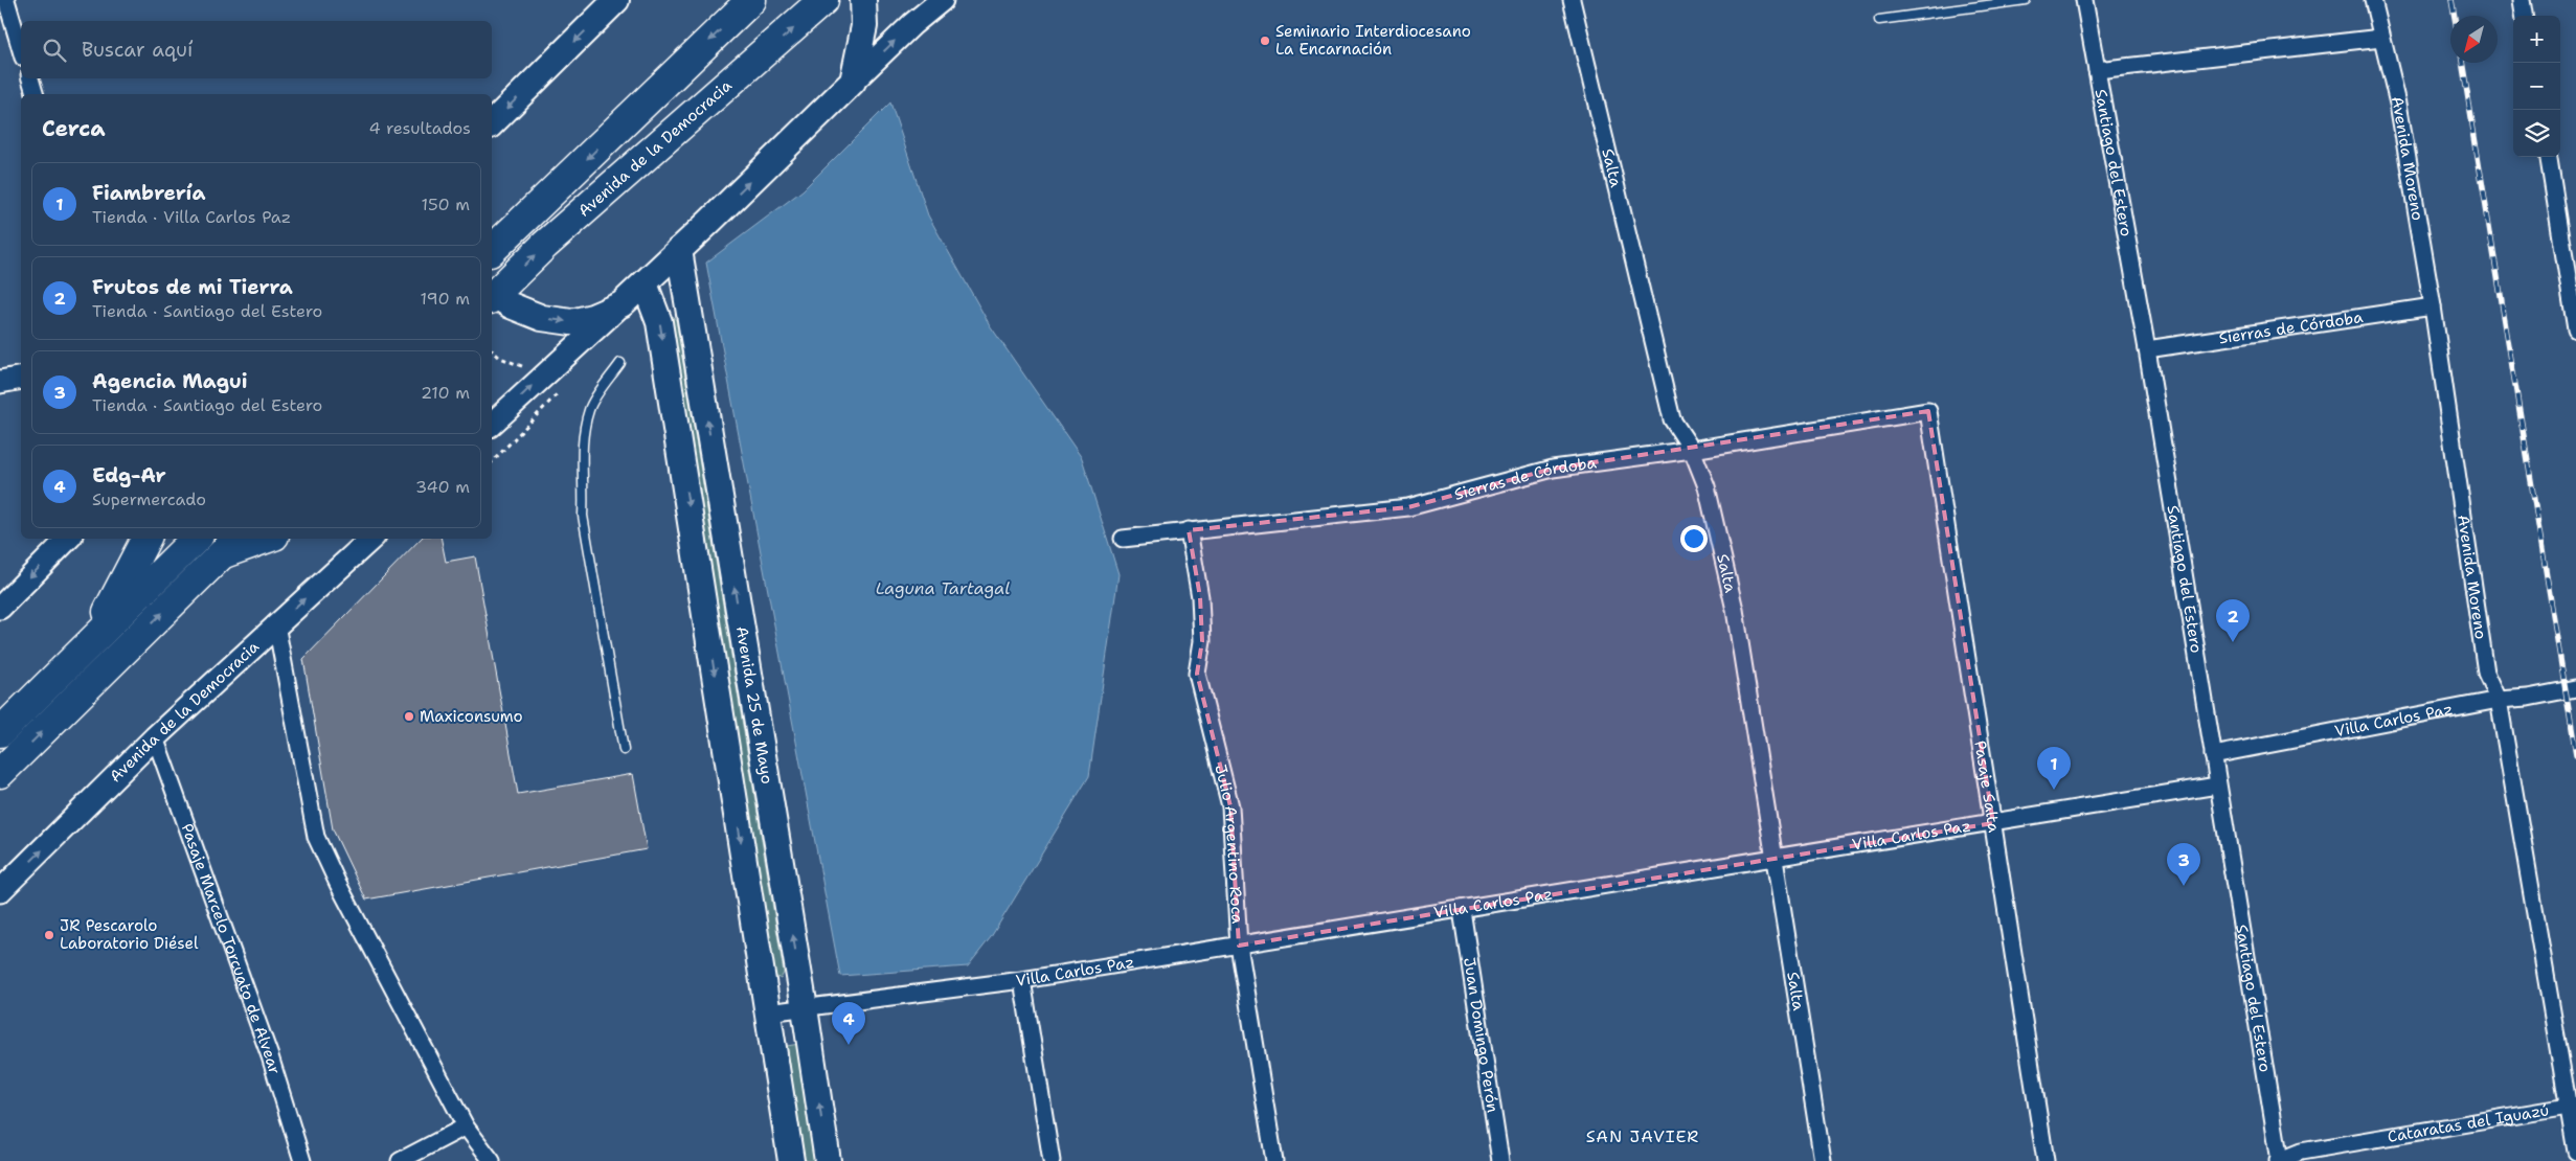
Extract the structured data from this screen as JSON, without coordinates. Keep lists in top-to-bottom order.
{
  "streets": {
    "highway": ["Avenida de la Democracia"],
    "main road": ["Avenida 25 de Mayo"],
    "street": [
      "Avenida Moreno",
      "Santiago del Estero",
      "Salta",
      "Sierras de Córdoba",
      "Villa Carlos Paz",
      "Pasaje Salta",
      "Julio Argentino Roca",
      "Pasaje Marcelo Torcuato de Alvear",
      "Juan Domingo Perón",
      "Cataratas del Iguazú"
    ]
  },
  "crossings": [
    ["Avenida de la Democracia", "Pasaje Marcelo Torcuato de Alvear"],
    ["Avenida Moreno", "Sierras de Córdoba"],
    ["Avenida Moreno", "Villa Carlos Paz"],
    ["Avenida Moreno", "Cataratas del Iguazú"],
    ["Santiago del Estero", "Sierras de Córdoba"],
    ["Santiago del Estero", "Villa Carlos Paz"],
    ["Santiago del Estero", "Cataratas del Iguazú"],
    ["Salta", "Sierras de Córdoba"],
    ["Salta", "Villa Carlos Paz"],
    ["Sierras de Córdoba", "Pasaje Salta"],
    ["Sierras de Córdoba", "Julio Argentino Roca"],
    ["Avenida 25 de Mayo", "Villa Carlos Paz"],
    ["Villa Carlos Paz", "Pasaje Salta"],
    ["Villa Carlos Paz", "Julio Argentino Roca"],
    ["Villa Carlos Paz", "Juan Domingo Perón"]
  ],
  "districts": ["SAN JAVIER"],
  "water": ["Laguna Tartagal"],
  "places": ["Seminario Interdiocesano La Encarnación", "Maxiconsumo", "JR Pescarolo Laboratorio Diésel"],
  "north": "bottom left",
  "page": {
    "map_buttons": ["+", "−"],
    "search": "Buscar aquí",
    "heading": ["Cerca", "4 resultados"],
    "list": [
      {
        "mark": "1",
        "name": "Fiambrería",
        "note": "Tienda · Villa Carlos Paz",
        "value": "150 m"
      },
      {
        "mark": "2",
        "name": "Frutos de mi Tierra",
        "note": "Tienda · Santiago del Estero",
        "value": "190 m"
      },
      {
        "mark": "3",
        "name": "Agencia Magui",
        "note": "Tienda · Santiago del Estero",
        "value": "210 m"
      },
      {
        "mark": "4",
        "name": "Edg-Ar",
        "note": "Supermercado",
        "value": "340 m"
      }
    ],
    "pins": [
      "2",
      "1",
      "3",
      "4"
    ]
  }
}
